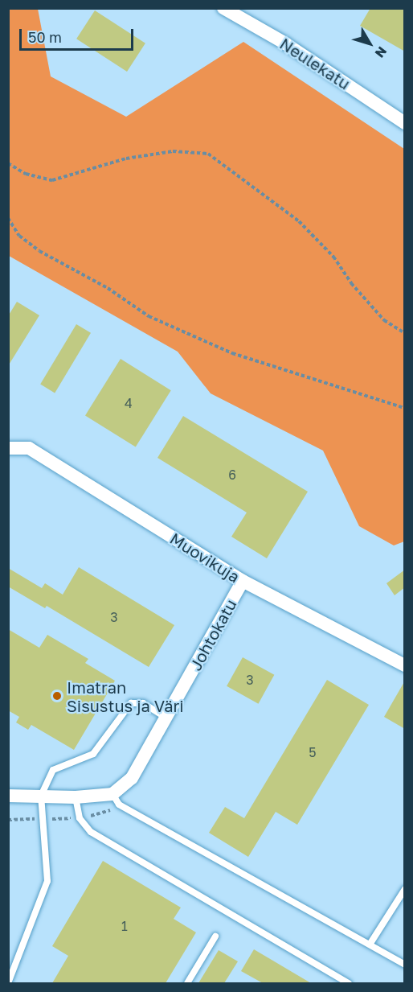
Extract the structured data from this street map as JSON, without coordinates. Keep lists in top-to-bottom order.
{
  "streets": {
    "street": ["Neulekatu", "Muovikuja", "Johtokatu"]
  },
  "crossings": [
    ["Muovikuja", "Johtokatu"]
  ],
  "places": ["Imatran Sisustus ja Väri"],
  "house_numbers": [
    "4",
    "6",
    "3",
    "3",
    "5",
    "1"
  ],
  "scale_bar": "50 m",
  "north": "bottom right"
}
